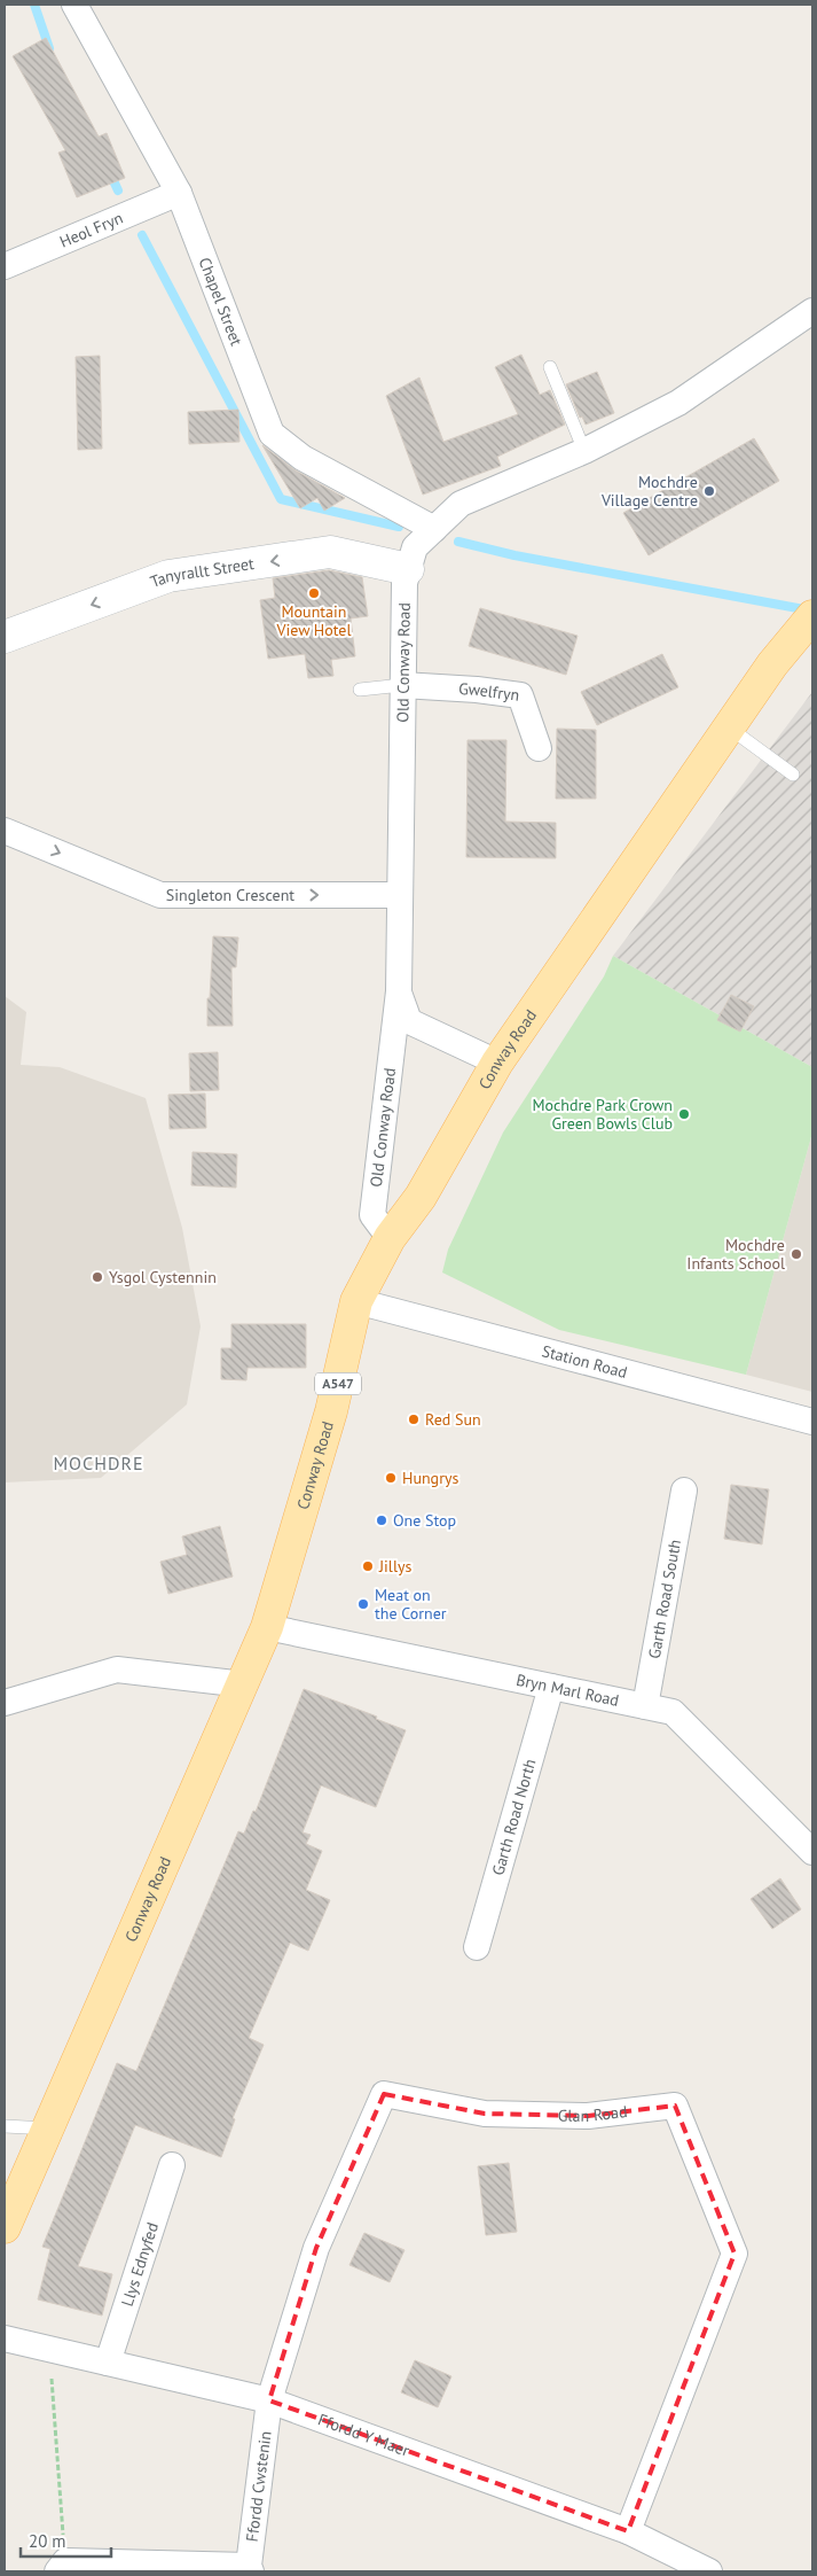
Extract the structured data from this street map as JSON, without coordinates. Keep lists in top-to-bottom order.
{
  "streets": {
    "main road": ["Conway Road", "A547"],
    "street": [
      "Heol Fryn",
      "Chapel Street",
      "Tanyrallt Street",
      "Old Conway Road",
      "Gwelfryn",
      "Singleton Crescent",
      "Station Road",
      "Garth Road South",
      "Bryn Marl Road",
      "Garth Road North",
      "Glan Road",
      "Llys Ednyfed",
      "Ffordd Y Maer",
      "Ffordd Cwstenin"
    ]
  },
  "crossings": [
    ["Heol Fryn", "Chapel Street"],
    ["Chapel Street", "Old Conway Road"],
    ["Tanyrallt Street", "Old Conway Road"],
    ["Old Conway Road", "Gwelfryn"],
    ["Old Conway Road", "Singleton Crescent"],
    ["Old Conway Road", "Conway Road"],
    ["Conway Road", "Station Road"],
    ["Conway Road", "Bryn Marl Road"],
    ["Garth Road South", "Bryn Marl Road"],
    ["Bryn Marl Road", "Garth Road North"],
    ["Glan Road", "Ffordd Y Maer"],
    ["Glan Road", "Ffordd Cwstenin"],
    ["Llys Ednyfed", "Ffordd Y Maer"],
    ["Ffordd Y Maer", "Ffordd Cwstenin"]
  ],
  "one_way": ["Tanyrallt Street", "Singleton Crescent"],
  "districts": ["MOCHDRE"],
  "places": [
    "Mochdre Village Centre",
    "Mountain View Hotel",
    "Mochdre Park Crown Green Bowls Club",
    "Mochdre Infants School",
    "Ysgol Cystennin",
    "Red Sun",
    "Hungrys",
    "One Stop",
    "Jillys",
    "Meat on the Corner"
  ],
  "scale_bar": "20 m"
}
